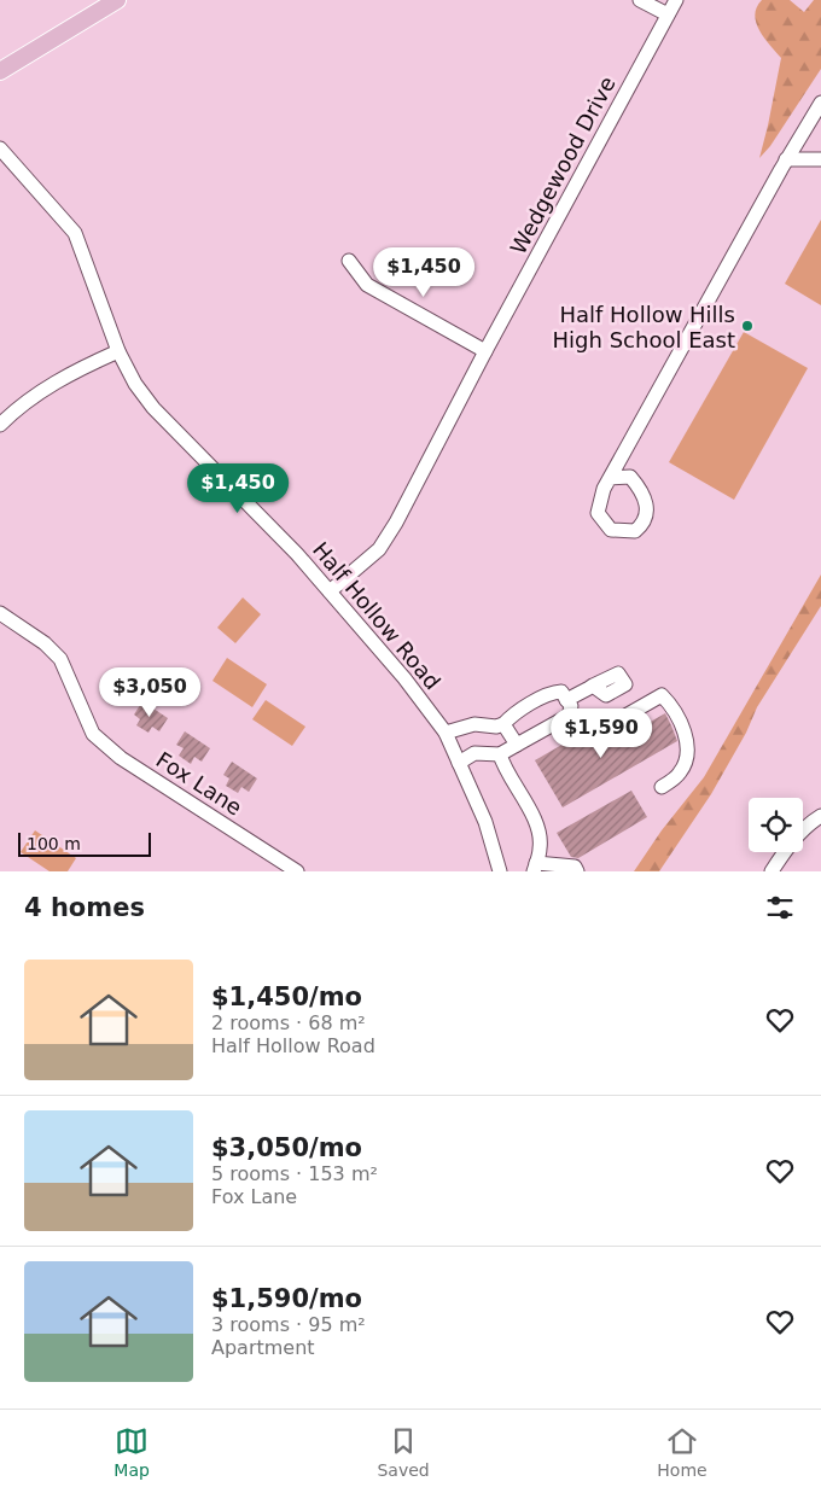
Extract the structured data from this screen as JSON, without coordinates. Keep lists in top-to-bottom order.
{
  "streets": {
    "street": ["Wedgewood Drive", "Half Hollow Road", "Fox Lane"]
  },
  "crossings": [
    ["Wedgewood Drive", "Half Hollow Road"]
  ],
  "places": ["Half Hollow Hills High School East"],
  "scale_bar": "100 m",
  "page": {
    "price": [
      "$1,450",
      "$1,450",
      "$3,050",
      "$1,590"
    ],
    "scale": "100 m",
    "heading": "4 homes",
    "list": [
      {
        "name": "$1,450/mo",
        "note": "2 rooms · 68 m² · Half Hollow Road"
      },
      {
        "name": "$3,050/mo",
        "note": "5 rooms · 153 m² · Fox Lane"
      },
      {
        "name": "$1,590/mo",
        "note": "3 rooms · 95 m² · Apartment"
      }
    ],
    "tabs": ["Map", "Saved", "Home"]
  }
}
